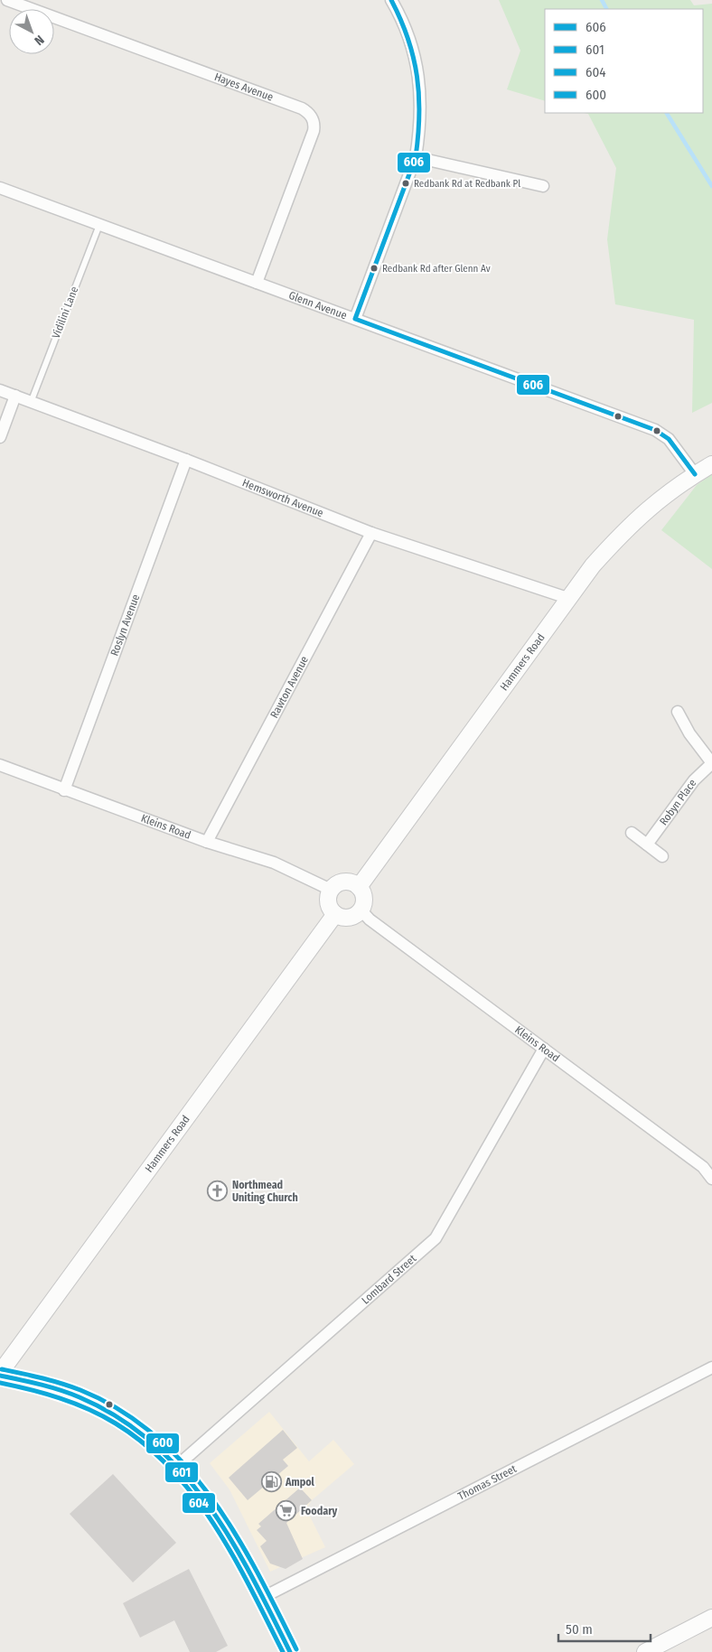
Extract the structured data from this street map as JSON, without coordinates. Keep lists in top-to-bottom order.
{
  "streets": {
    "street": [
      "Hayes Avenue",
      "Glenn Avenue",
      "Hemsworth Avenue",
      "Roslyn Avenue",
      "Hammers Road",
      "Rawton Avenue",
      "Robyn Place",
      "Kleins Road",
      "Lombard Street",
      "Thomas Street"
    ],
    "lane": ["Vidilini Lane"]
  },
  "crossings": [
    ["Hayes Avenue", "Glenn Avenue"],
    ["Glenn Avenue", "Vidilini Lane"],
    ["Glenn Avenue", "Hammers Road"],
    ["Vidilini Lane", "Hemsworth Avenue"],
    ["Hemsworth Avenue", "Roslyn Avenue"],
    ["Hemsworth Avenue", "Hammers Road"],
    ["Hemsworth Avenue", "Rawton Avenue"],
    ["Roslyn Avenue", "Kleins Road"],
    ["Hammers Road", "Kleins Road"],
    ["Rawton Avenue", "Kleins Road"],
    ["Kleins Road", "Lombard Street"]
  ],
  "places": {
    "other": ["Redbank Rd at Redbank Pl", "Redbank Rd after Glenn Av"],
    "church": ["Northmead Uniting Church"],
    "fuel station": ["Ampol"],
    "supermarket": ["Foodary"]
  },
  "lines": [
    "transit line 606",
    "transit line 600",
    "transit line 601",
    "transit line 604"
  ],
  "legend": [
    "606",
    "601",
    "604",
    "600"
  ],
  "scale_bar": "50 m",
  "north": "bottom right"
}
